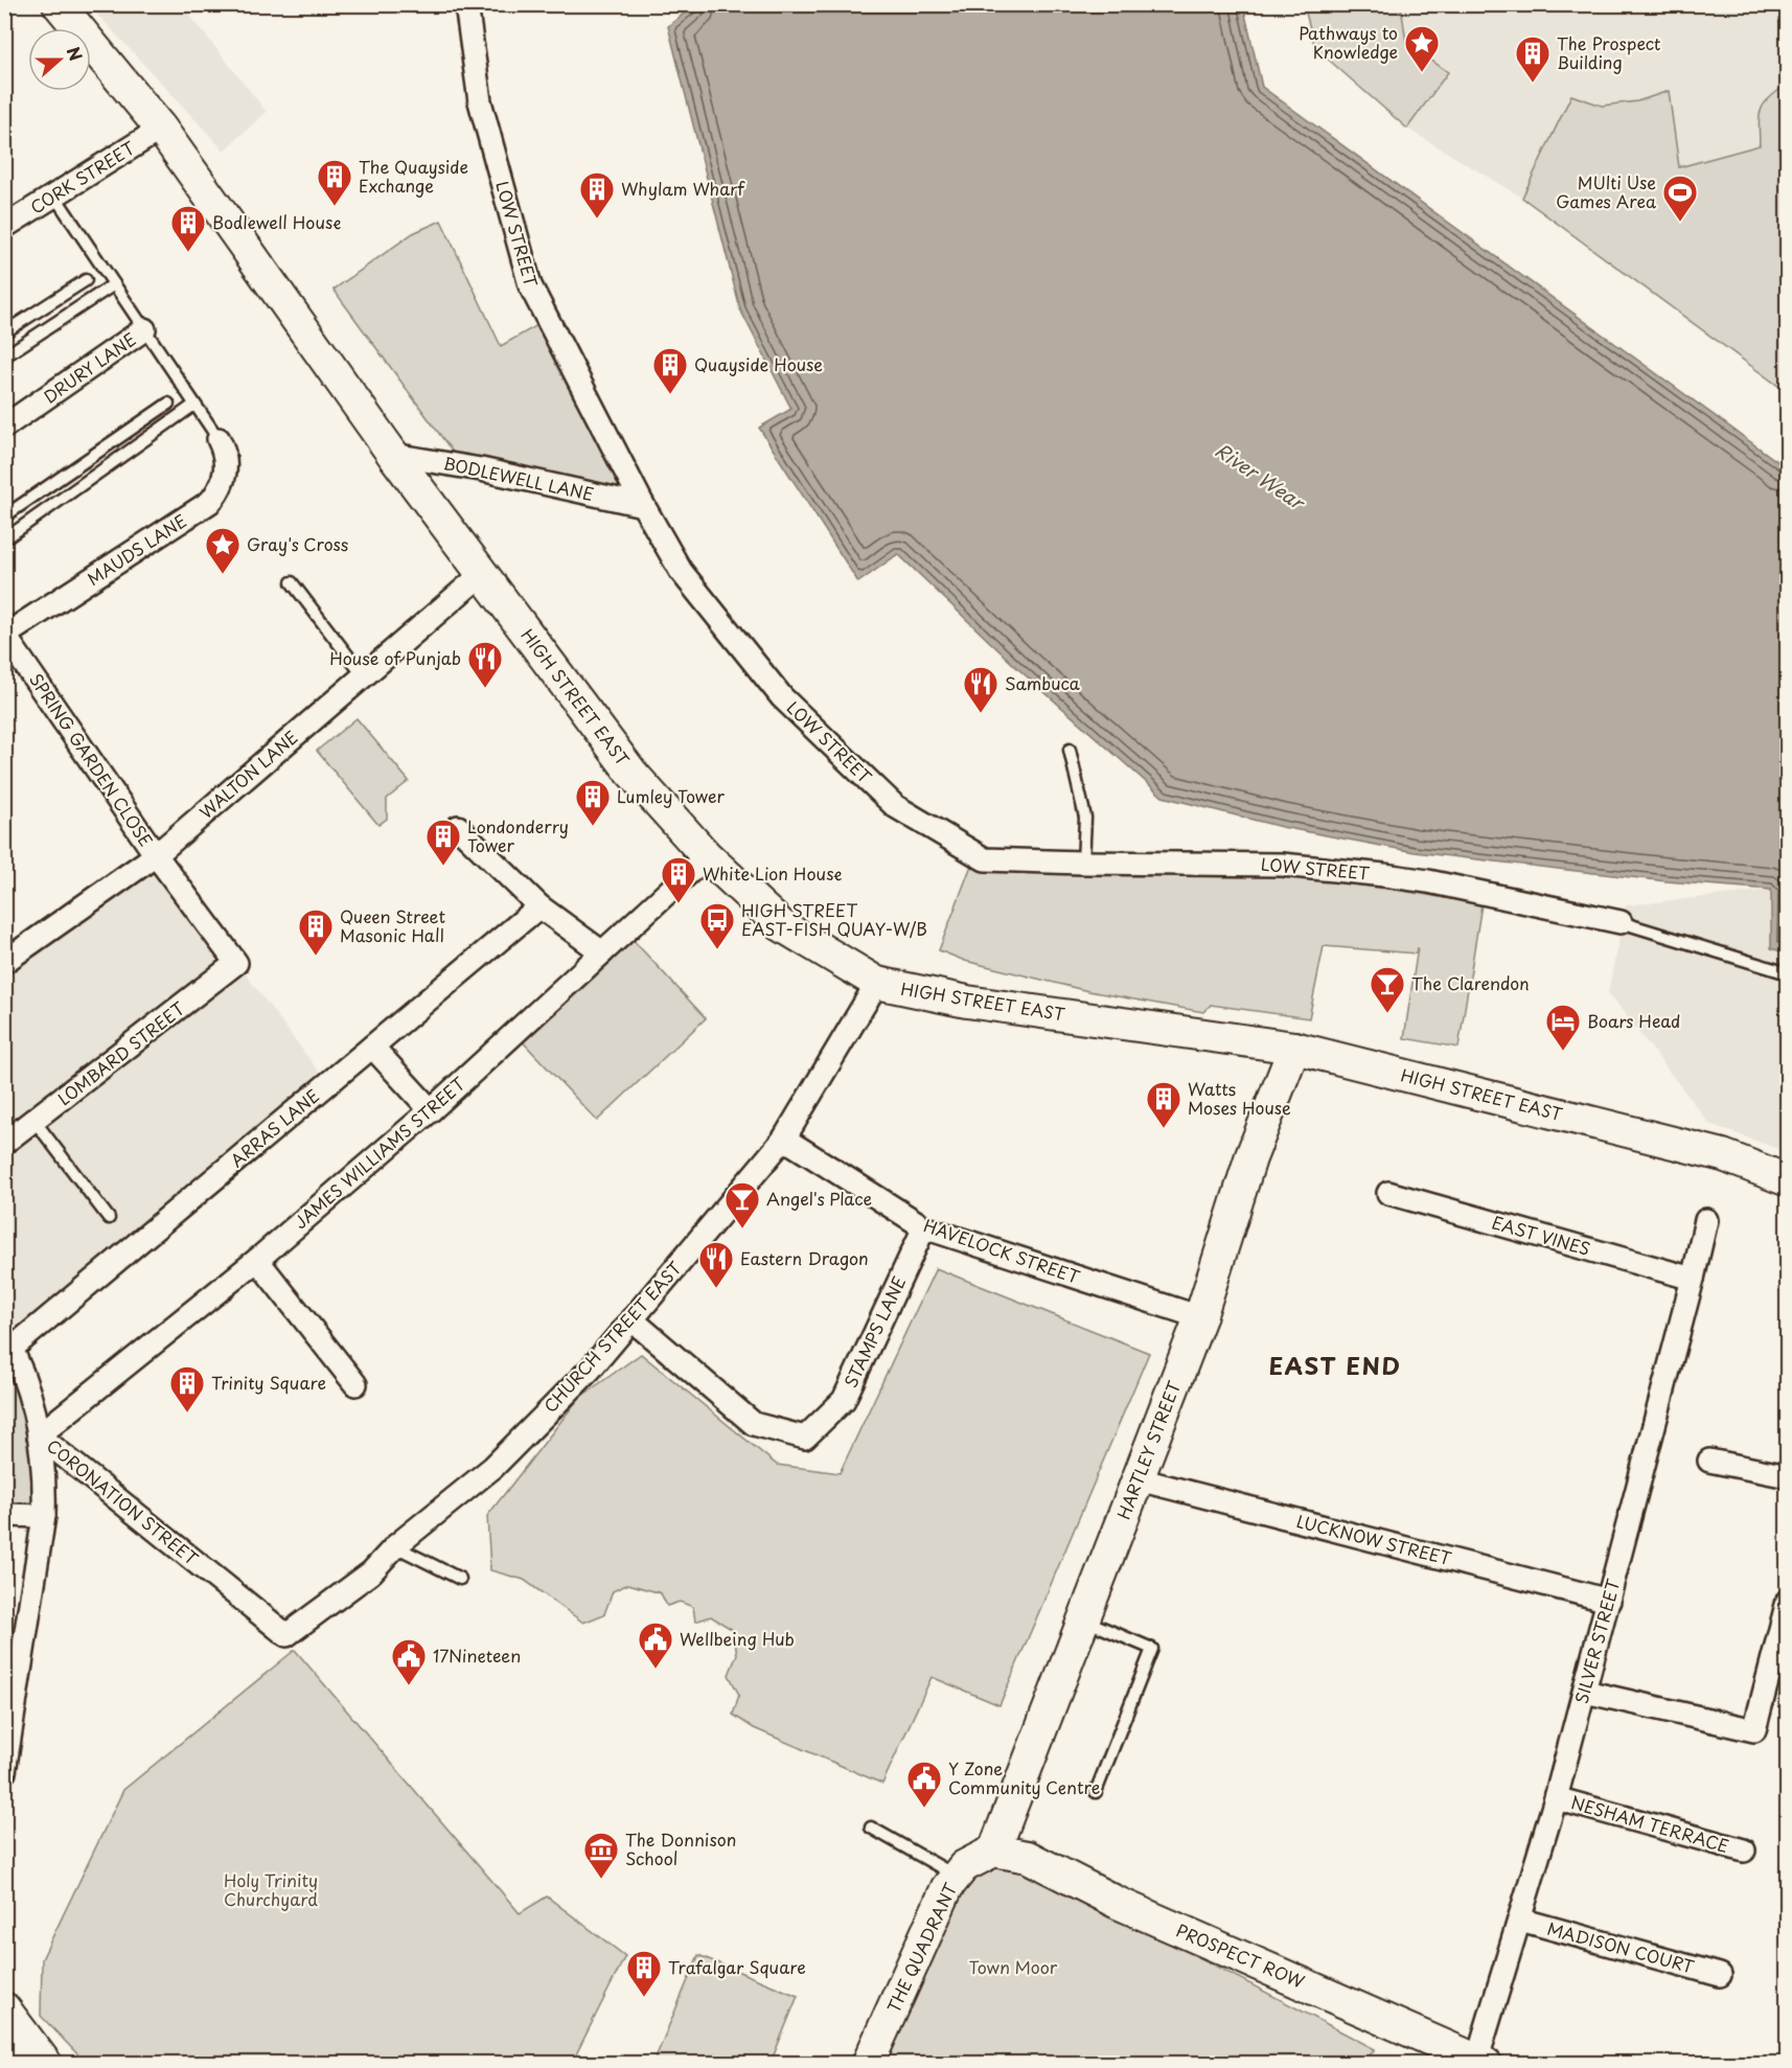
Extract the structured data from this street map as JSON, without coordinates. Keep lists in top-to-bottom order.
{
  "streets": {
    "main road": [
      "HIGH STREET EAST",
      "HARTLEY STREET",
      "THE QUADRANT",
      "PROSPECT ROW"
    ],
    "street": [
      "CORK STREET",
      "LOW STREET",
      "DRURY LANE",
      "BODLEWELL LANE",
      "MAUDS LANE",
      "SPRING GARDEN CLOSE",
      "WALTON LANE",
      "LOMBARD STREET",
      "ARRAS LANE",
      "JAMES WILLIAMS STREET",
      "EAST VINES",
      "HAVELOCK STREET",
      "STAMPS LANE",
      "CHURCH STREET EAST",
      "CORONATION STREET",
      "LUCKNOW STREET",
      "SILVER STREET",
      "NESHAM TERRACE",
      "MADISON COURT"
    ]
  },
  "crossings": [
    ["CORK STREET", "HIGH STREET EAST"],
    ["LOW STREET", "BODLEWELL LANE"],
    ["BODLEWELL LANE", "HIGH STREET EAST"],
    ["MAUDS LANE", "SPRING GARDEN CLOSE"],
    ["HIGH STREET EAST", "WALTON LANE"],
    ["HIGH STREET EAST", "JAMES WILLIAMS STREET"],
    ["HIGH STREET EAST", "CHURCH STREET EAST"],
    ["HIGH STREET EAST", "HARTLEY STREET"],
    ["SPRING GARDEN CLOSE", "WALTON LANE"],
    ["SPRING GARDEN CLOSE", "LOMBARD STREET"],
    ["ARRAS LANE", "CORONATION STREET"],
    ["JAMES WILLIAMS STREET", "CORONATION STREET"],
    ["EAST VINES", "SILVER STREET"],
    ["HAVELOCK STREET", "STAMPS LANE"],
    ["HAVELOCK STREET", "CHURCH STREET EAST"],
    ["HAVELOCK STREET", "HARTLEY STREET"],
    ["STAMPS LANE", "CHURCH STREET EAST"],
    ["CHURCH STREET EAST", "CORONATION STREET"],
    ["HARTLEY STREET", "LUCKNOW STREET"],
    ["HARTLEY STREET", "THE QUADRANT"],
    ["HARTLEY STREET", "PROSPECT ROW"],
    ["LUCKNOW STREET", "SILVER STREET"],
    ["SILVER STREET", "NESHAM TERRACE"],
    ["SILVER STREET", "MADISON COURT"],
    ["SILVER STREET", "PROSPECT ROW"],
    ["THE QUADRANT", "PROSPECT ROW"]
  ],
  "districts": ["EAST END"],
  "water": ["River Wear"],
  "parks": ["Holy Trinity Churchyard", "Town Moor"],
  "places": {
    "place": ["Pathways to Knowledge", "Gray's Cross"],
    "building": [
      "The Prospect Building",
      "The Quayside Exchange",
      "Whylam Wharf",
      "Bodlewell House",
      "Quayside House",
      "Lumley Tower",
      "Londonderry Tower",
      "White Lion House",
      "Queen Street Masonic Hall",
      "Watts Moses House",
      "Trinity Square",
      "Trafalgar Square"
    ],
    "sports": ["MUlti Use Games Area"],
    "restaurant": ["House of Punjab", "Sambuca", "Eastern Dragon"],
    "bus stop": ["HIGH STREET EAST-FISH QUAY-W/B"],
    "bar": ["The Clarendon", "Angel's Place"],
    "hotel": ["Boars Head"],
    "public building": ["Wellbeing Hub", "17Nineteen", "Y Zone Community Centre"],
    "museum": ["The Donnison School"]
  },
  "north": "right"
}
